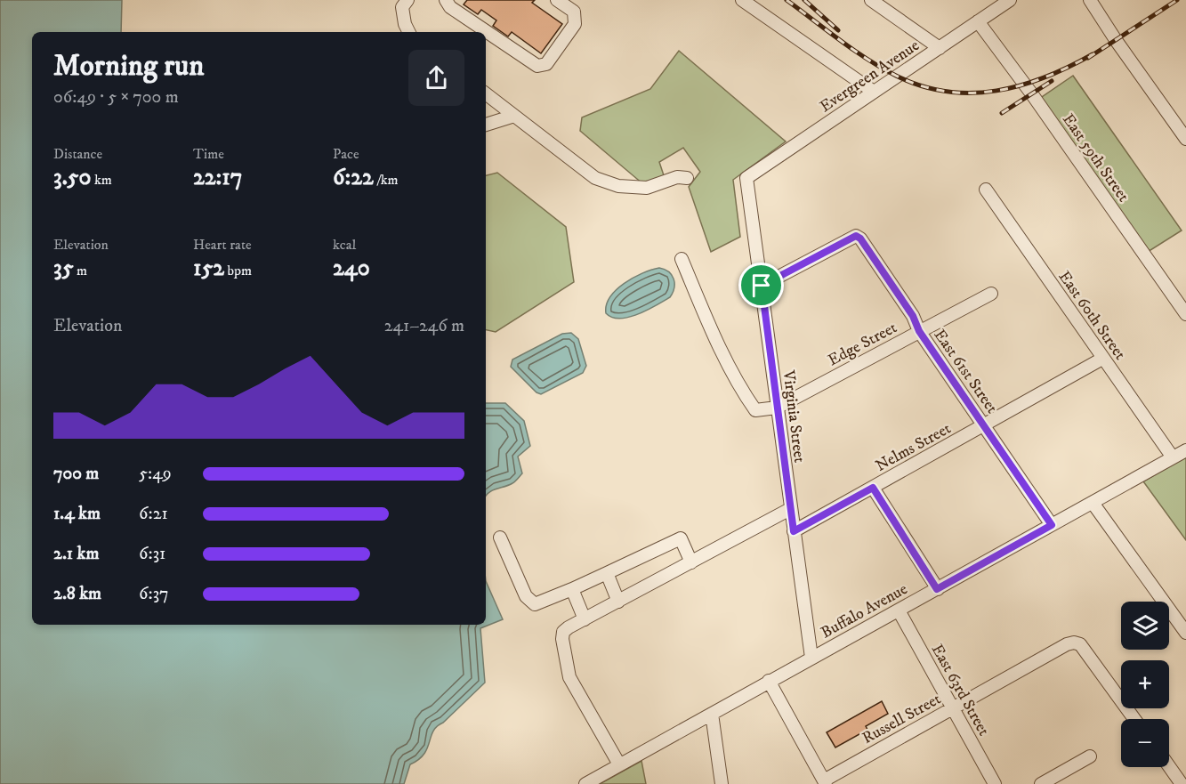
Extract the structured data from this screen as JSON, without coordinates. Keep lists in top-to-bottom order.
{
  "streets": {
    "street": [
      "Evergreen Avenue",
      "East 59th Street",
      "East 60th Street",
      "Edge Street",
      "East 61st Street",
      "Virginia Street",
      "Nelms Street",
      "Buffalo Avenue",
      "East 63rd Street",
      "Russell Street"
    ]
  },
  "crossings": [
    ["Evergreen Avenue", "East 59th Street"],
    ["Evergreen Avenue", "Virginia Street"],
    ["East 60th Street", "Nelms Street"],
    ["East 60th Street", "Buffalo Avenue"],
    ["Edge Street", "East 61st Street"],
    ["Edge Street", "Virginia Street"],
    ["East 61st Street", "Virginia Street"],
    ["East 61st Street", "Nelms Street"],
    ["East 61st Street", "Buffalo Avenue"],
    ["Virginia Street", "Nelms Street"],
    ["Virginia Street", "Buffalo Avenue"],
    ["Buffalo Avenue", "East 63rd Street"],
    ["East 63rd Street", "Russell Street"]
  ],
  "page": {
    "heading": ["Morning run", "06:49 · 5 × 700 m"],
    "stats": [
      ["Distance", "3.50 km"],
      ["Time", "22:17"],
      ["Pace", "6:22 /km"],
      ["Elevation", "35 m"],
      ["Heart rate", "152 bpm"],
      ["kcal", "240"]
    ],
    "chart": ["Elevation", "241–246 m"],
    "list": [
      {
        "name": "700 m",
        "note": "5:49"
      },
      {
        "name": "1.4 km",
        "note": "6:21"
      },
      {
        "name": "2.1 km",
        "note": "6:31"
      },
      {
        "name": "2.8 km",
        "note": "6:37"
      }
    ],
    "map_buttons": ["+", "−"]
  }
}
